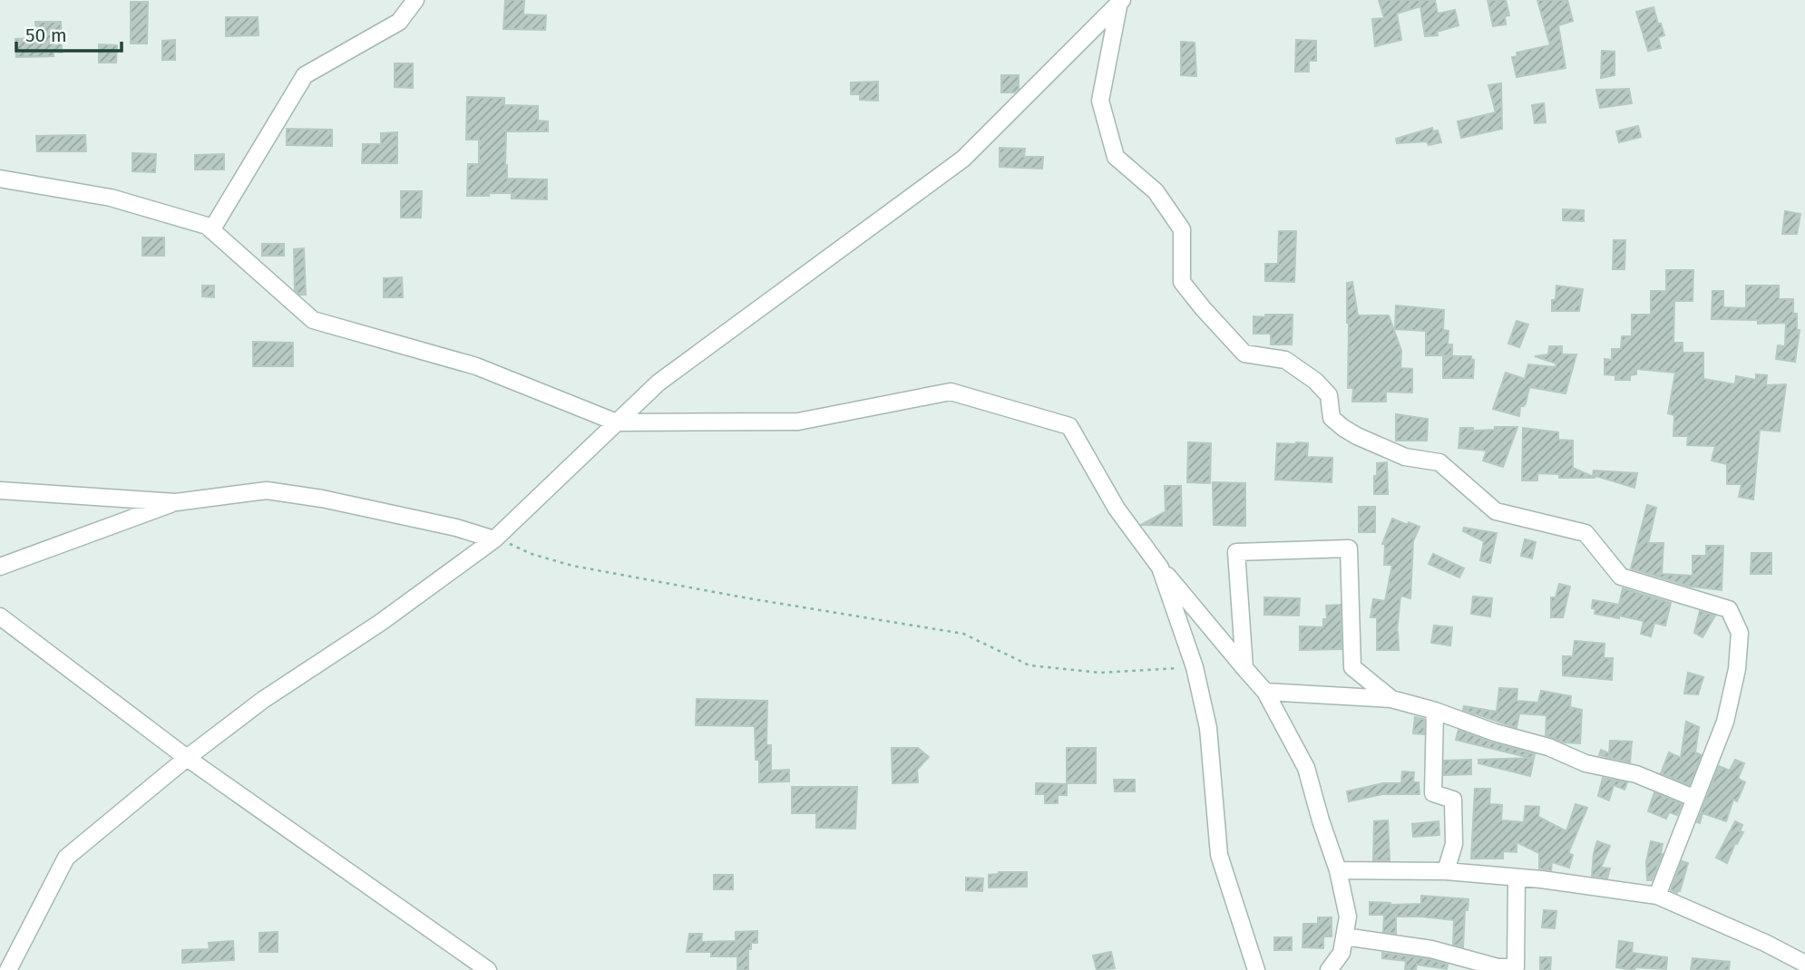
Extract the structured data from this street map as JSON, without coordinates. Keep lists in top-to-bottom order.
{
  "scale_bar": "50 m"
}
